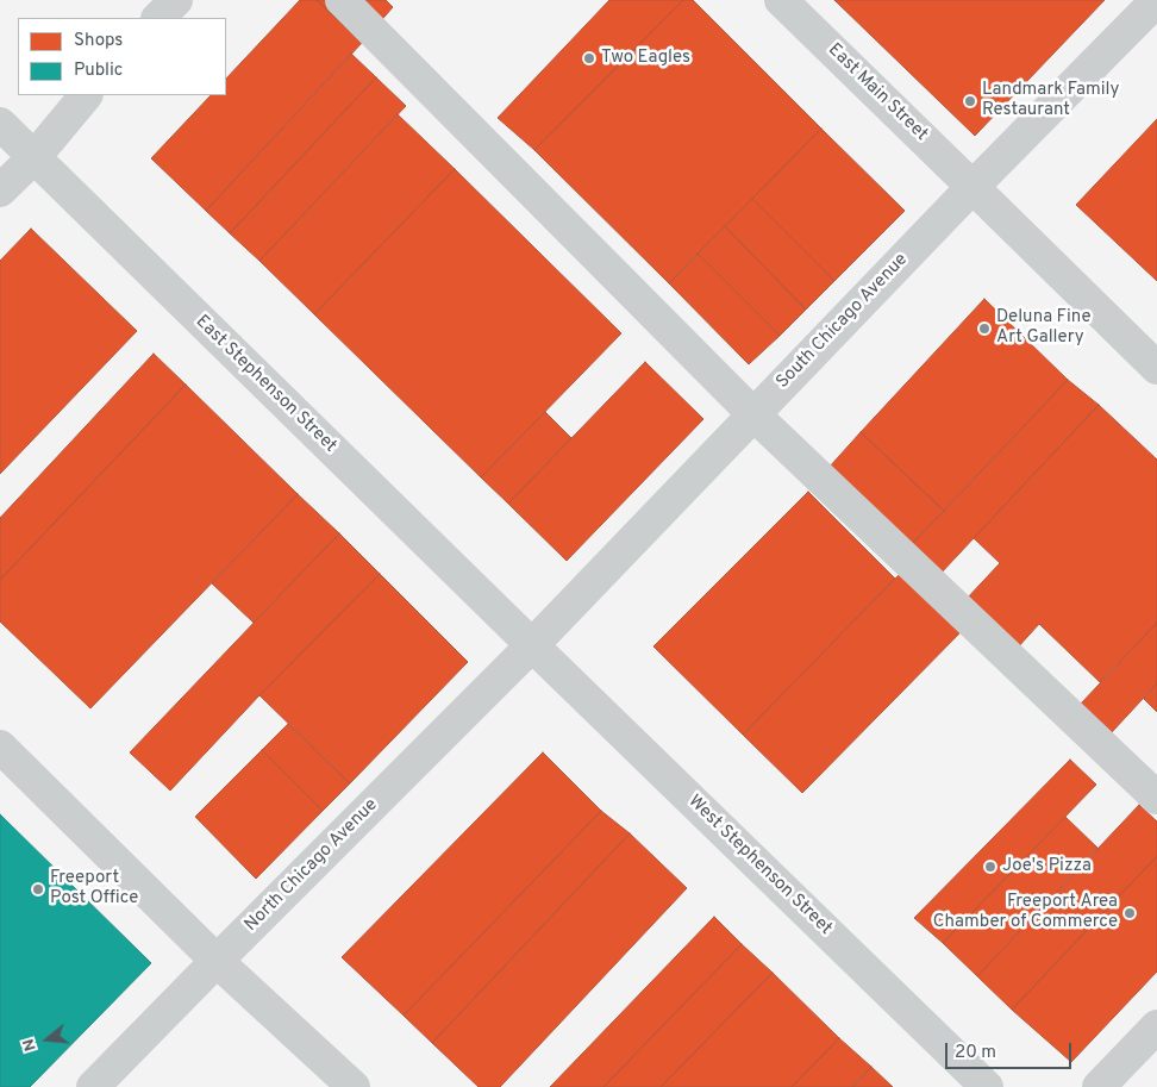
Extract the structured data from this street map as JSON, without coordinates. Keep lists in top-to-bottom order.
{
  "streets": {
    "street": [
      "East Main Street",
      "South Chicago Avenue",
      "East Stephenson Street",
      "North Chicago Avenue",
      "West Stephenson Street"
    ]
  },
  "crossings": [
    ["East Main Street", "South Chicago Avenue"],
    ["South Chicago Avenue", "East Stephenson Street"],
    ["South Chicago Avenue", "North Chicago Avenue"],
    ["South Chicago Avenue", "West Stephenson Street"],
    ["East Stephenson Street", "North Chicago Avenue"],
    ["East Stephenson Street", "West Stephenson Street"],
    ["North Chicago Avenue", "West Stephenson Street"]
  ],
  "places": [
    "Two Eagles",
    "Landmark Family Restaurant",
    "Deluna Fine Art Gallery",
    "Joe's Pizza",
    "Freeport Post Office",
    "Freeport Area Chamber of Commerce"
  ],
  "legend": ["Shops", "Public"],
  "scale_bar": "20 m",
  "north": "left"
}
